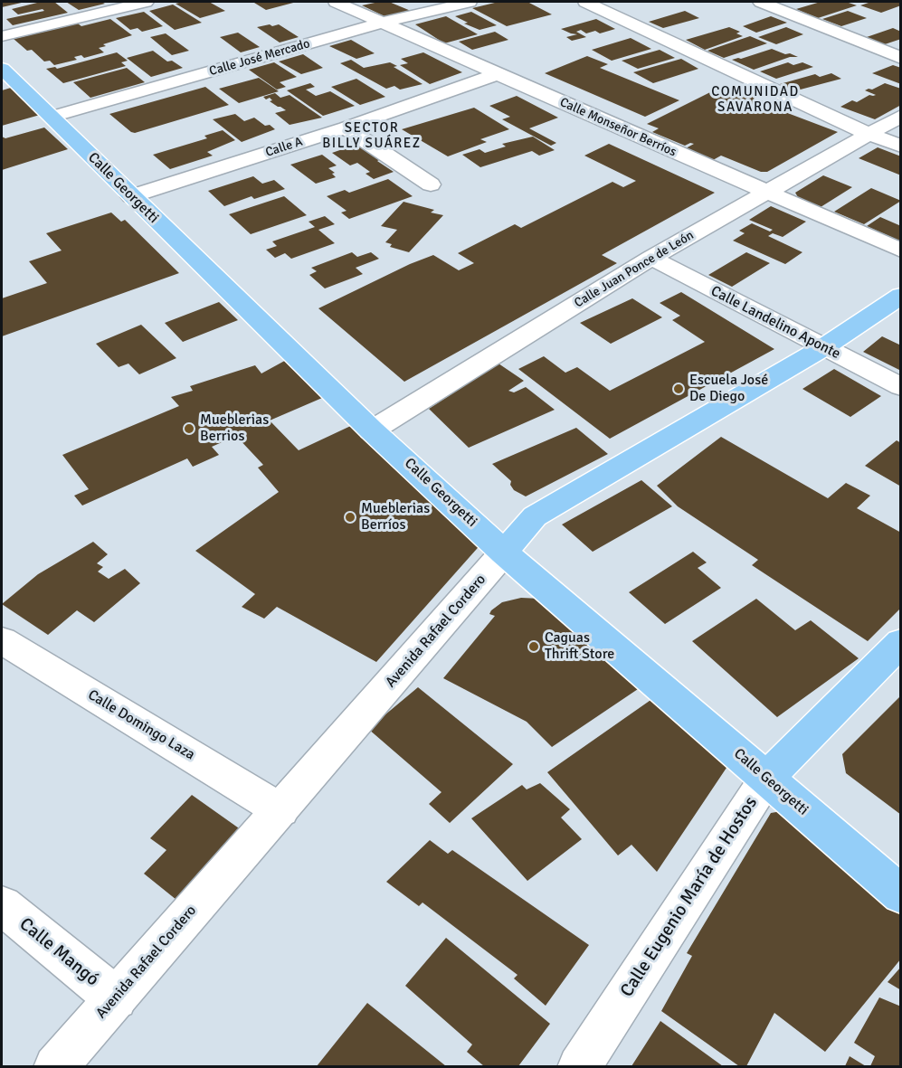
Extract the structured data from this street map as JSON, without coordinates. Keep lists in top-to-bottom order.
{
  "streets": {
    "main road": ["Calle Georgetti", "Avenida Rafael Cordero", "Calle Eugenio María de Hostos"],
    "street": [
      "Calle José Mercado",
      "Calle Monseñor Berríos",
      "Calle A",
      "Calle Juan Ponce de León",
      "Calle Landelino Aponte",
      "Calle Domingo Laza",
      "Calle Mangó"
    ]
  },
  "crossings": [
    ["Calle José Mercado", "Calle Monseñor Berríos"],
    ["Calle José Mercado", "Calle Georgetti"],
    ["Calle Monseñor Berríos", "Calle A"],
    ["Calle Monseñor Berríos", "Calle Juan Ponce de León"],
    ["Calle A", "Calle Georgetti"],
    ["Calle Georgetti", "Calle Juan Ponce de León"],
    ["Calle Georgetti", "Avenida Rafael Cordero"],
    ["Calle Georgetti", "Calle Eugenio María de Hostos"],
    ["Calle Juan Ponce de León", "Calle Landelino Aponte"],
    ["Calle Landelino Aponte", "Avenida Rafael Cordero"],
    ["Avenida Rafael Cordero", "Calle Domingo Laza"],
    ["Avenida Rafael Cordero", "Calle Mangó"]
  ],
  "districts": ["COMUNIDAD SAVARONA", "SECTOR BILLY SUÁREZ"],
  "places": [
    "Escuela José De Diego",
    "Mueblerias Berrios",
    "Mueblerias Berríos",
    "Caguas Thrift Store"
  ]
}
